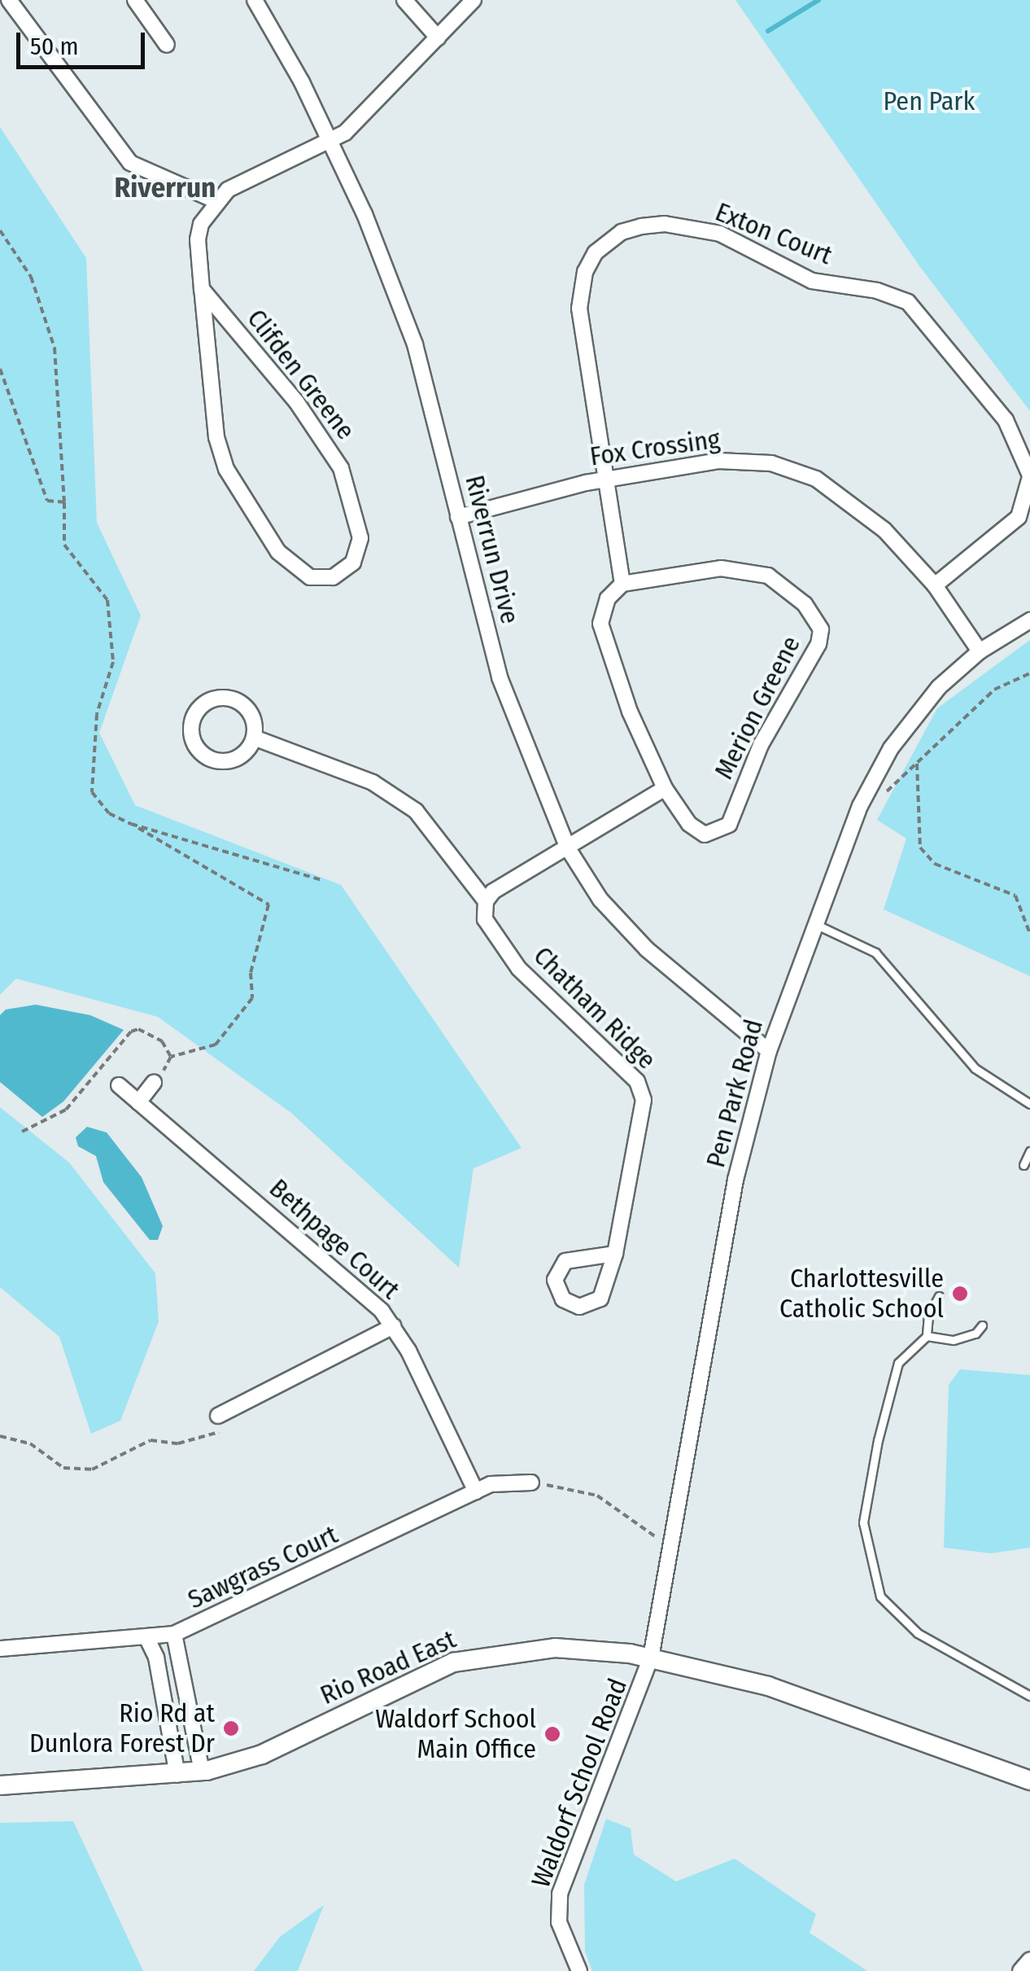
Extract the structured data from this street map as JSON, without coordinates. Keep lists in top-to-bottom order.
{
  "streets": {
    "street": [
      "Exton Court",
      "Clifden Greene",
      "Fox Crossing",
      "Riverrun Drive",
      "Merion Greene",
      "Chatham Ridge",
      "Pen Park Road",
      "Bethpage Court",
      "Sawgrass Court",
      "Rio Road East",
      "Waldorf School Road"
    ]
  },
  "crossings": [
    ["Exton Court", "Fox Crossing"],
    ["Exton Court", "Merion Greene"],
    ["Fox Crossing", "Riverrun Drive"],
    ["Fox Crossing", "Pen Park Road"],
    ["Riverrun Drive", "Pen Park Road"],
    ["Pen Park Road", "Rio Road East"],
    ["Pen Park Road", "Waldorf School Road"],
    ["Bethpage Court", "Sawgrass Court"],
    ["Rio Road East", "Waldorf School Road"]
  ],
  "districts": ["Riverrun"],
  "parks": ["Pen Park"],
  "places": ["Charlottesville Catholic School", "Rio Rd at Dunlora Forest Dr", "Waldorf School Main Office"],
  "scale_bar": "50 m"
}
